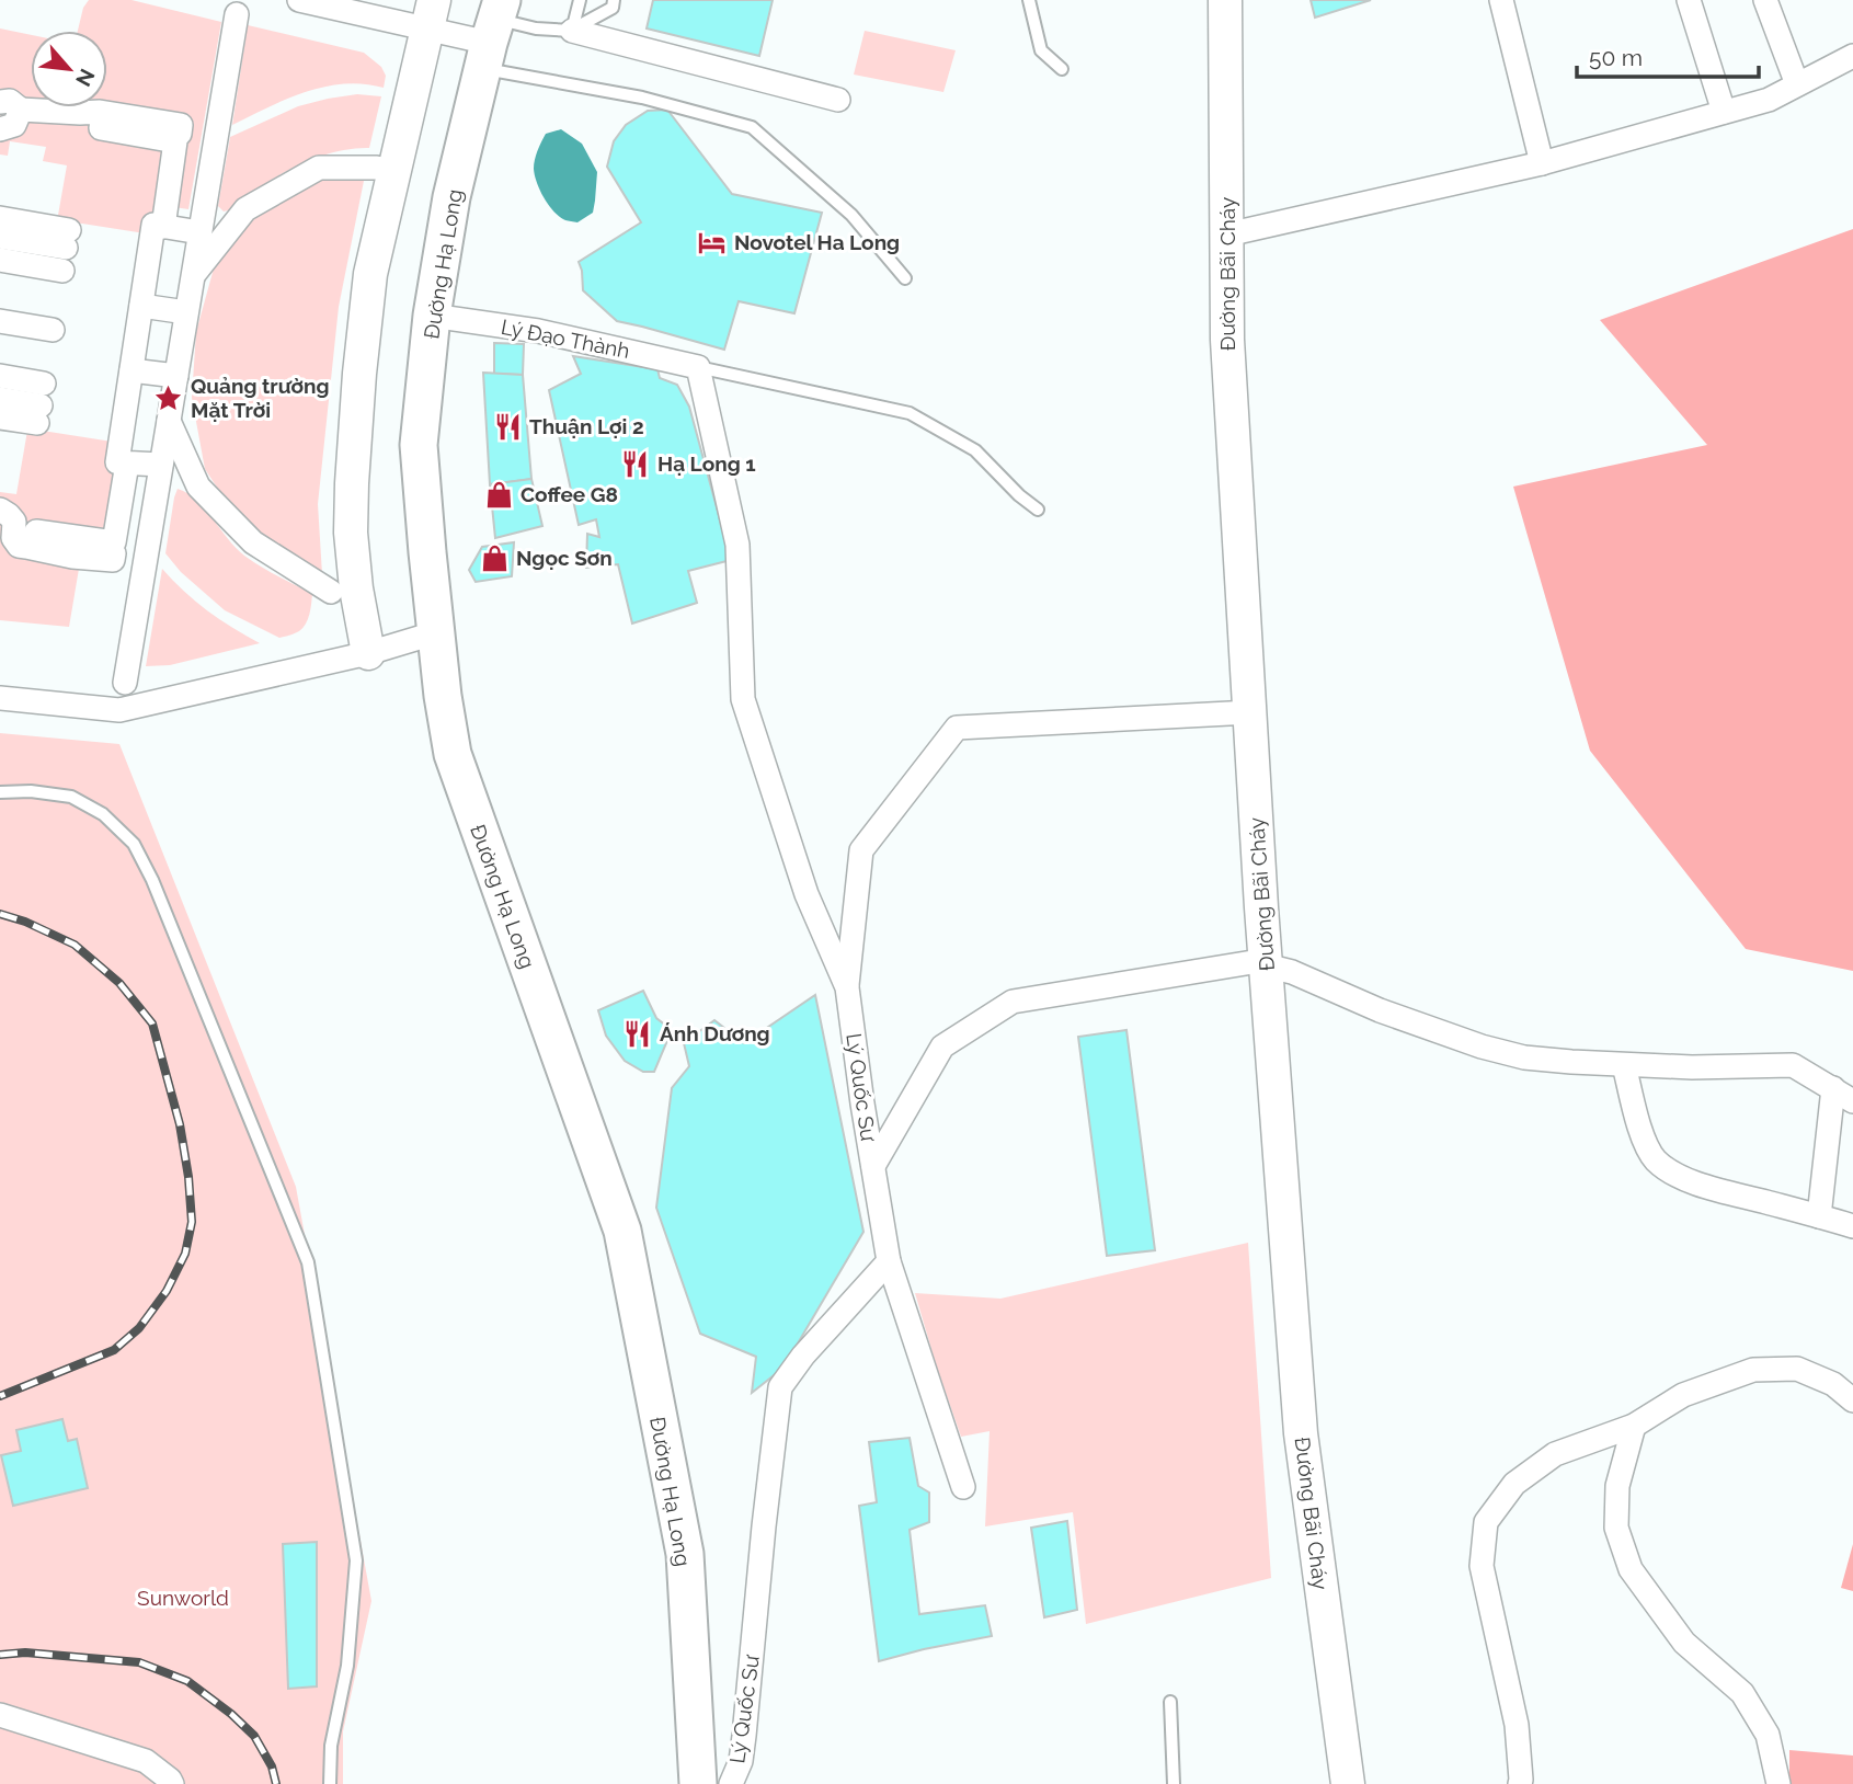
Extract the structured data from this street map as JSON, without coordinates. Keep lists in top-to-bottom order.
{
  "streets": {
    "main road": ["Đường Hạ Long", "Đường Bãi Cháy"],
    "street": ["Lý Đạo Thành", "Lý Quốc Sư"]
  },
  "crossings": [
    ["Đường Hạ Long", "Lý Đạo Thành"],
    ["Lý Đạo Thành", "Lý Quốc Sư"]
  ],
  "parks": ["Sunworld"],
  "places": {
    "hotel": ["Novotel Ha Long"],
    "place": ["Quảng trường Mặt Trời"],
    "restaurant": ["Thuận Lợi 2", "Hạ Long 1", "Ánh Dương"],
    "shop": ["Coffee G8", "Ngọc Sơn"]
  },
  "scale_bar": "50 m",
  "north": "bottom right"
}
